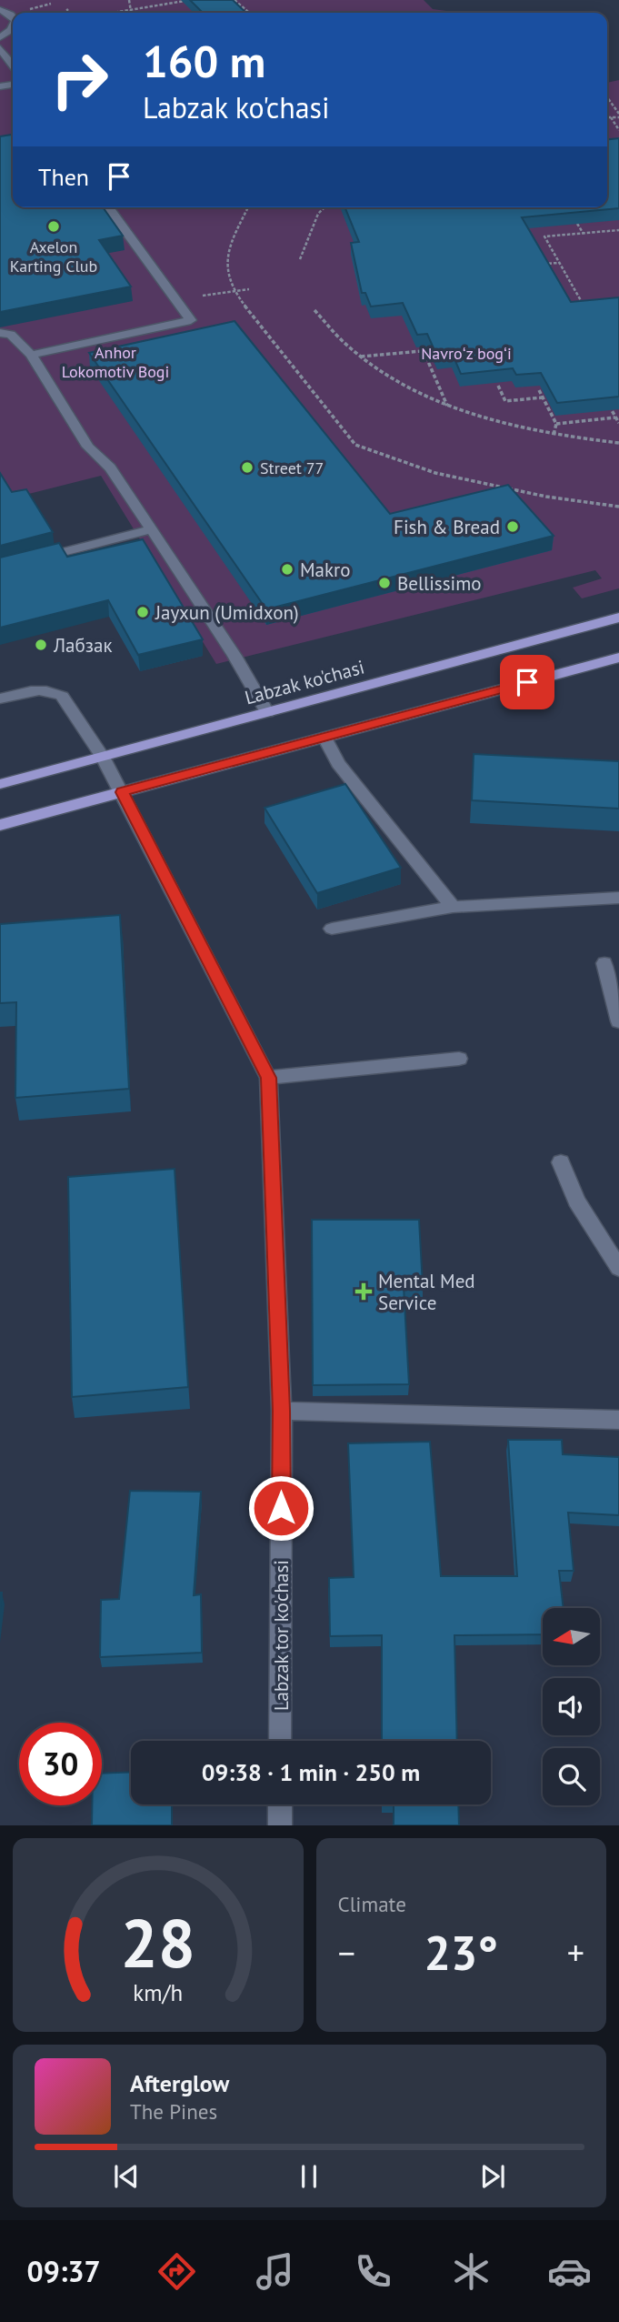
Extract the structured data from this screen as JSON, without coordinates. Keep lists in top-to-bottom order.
{
  "streets": {
    "main road": ["Labzak ko'chasi"],
    "street": ["Labzak tor ko'chasi"]
  },
  "crossings": [
    ["Labzak ko'chasi", "Labzak tor ko'chasi"]
  ],
  "parks": ["Anhor Lokomotiv Bogi", "Navroʻz bogʻi"],
  "places": {
    "other": [
      "Axelon Karting Club",
      "Street 77",
      "Fish & Bread",
      "Makro",
      "Bellissimo",
      "Jayxun (Umidxon)",
      "Лабзак"
    ],
    "health": ["Mental Med Service"]
  },
  "north": "left",
  "page": {
    "turn": ["160 m", "Labzak ko'chasi"],
    "then": "Then",
    "limit": "30",
    "trip": "09:38 · 1 min · 250 m",
    "tile": "Climate",
    "heat": ["−", "23°", "+"],
    "song": ["Afterglow", "The Pines"],
    "tabs": "09:37",
    "gauge": ["28", "km/h"]
  }
}
